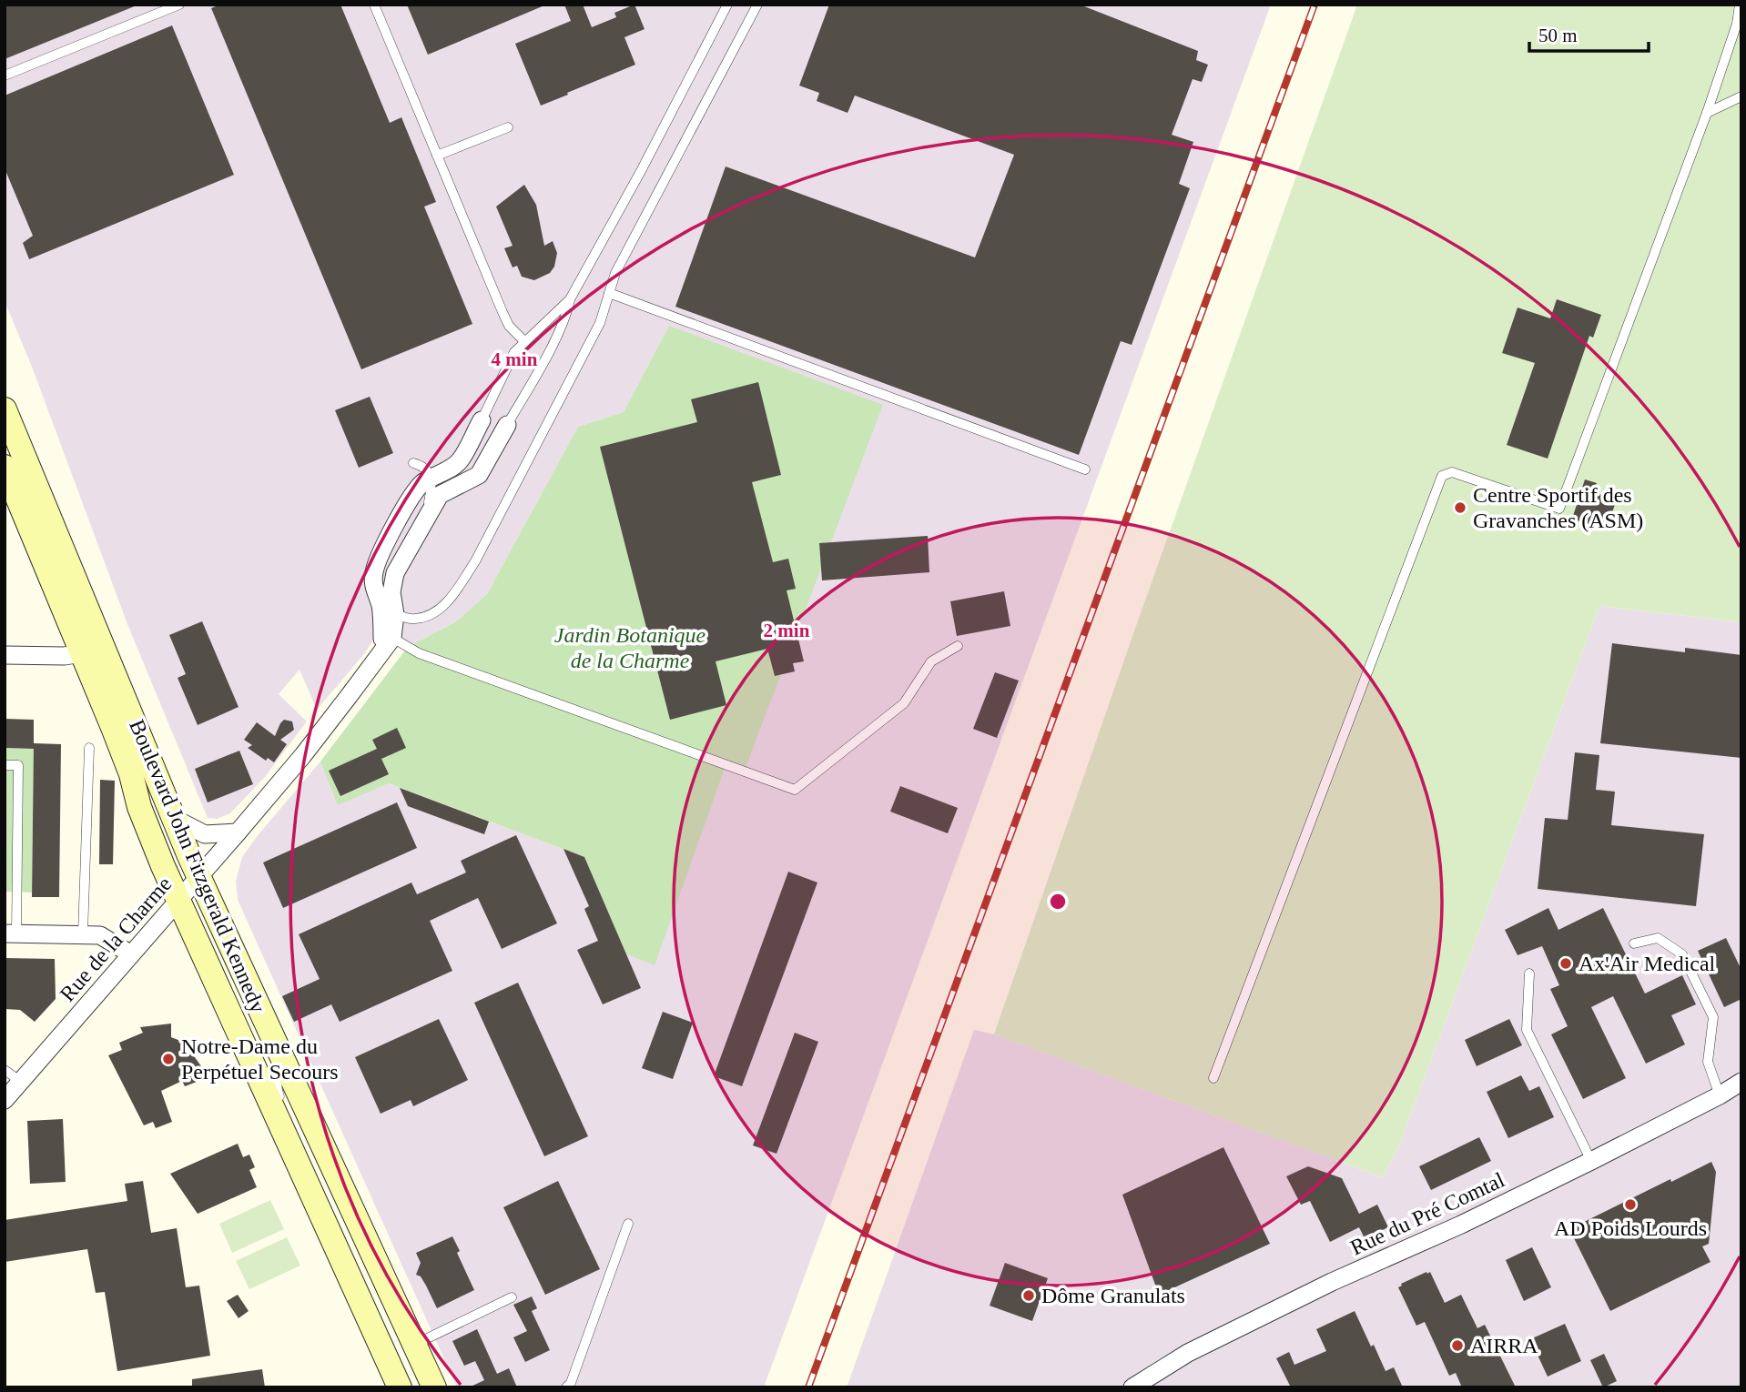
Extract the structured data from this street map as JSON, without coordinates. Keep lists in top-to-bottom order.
{
  "streets": {
    "main road": ["Boulevard John Fitzgerald Kennedy"],
    "street": ["Rue de la Charme", "Rue du Pré Comtal"]
  },
  "crossings": [
    ["Boulevard John Fitzgerald Kennedy", "Rue de la Charme"]
  ],
  "parks": ["Jardin Botanique de la Charme"],
  "places": [
    "Centre Sportif des Gravanches (ASM)",
    "Ax'Air Medical",
    "Notre-Dame du Perpétuel Secours",
    "AD Poids Lourds",
    "Dôme Granulats",
    "AIRRA"
  ],
  "scale_bar": "50 m",
  "rings": ["4 min", "2 min"]
}
